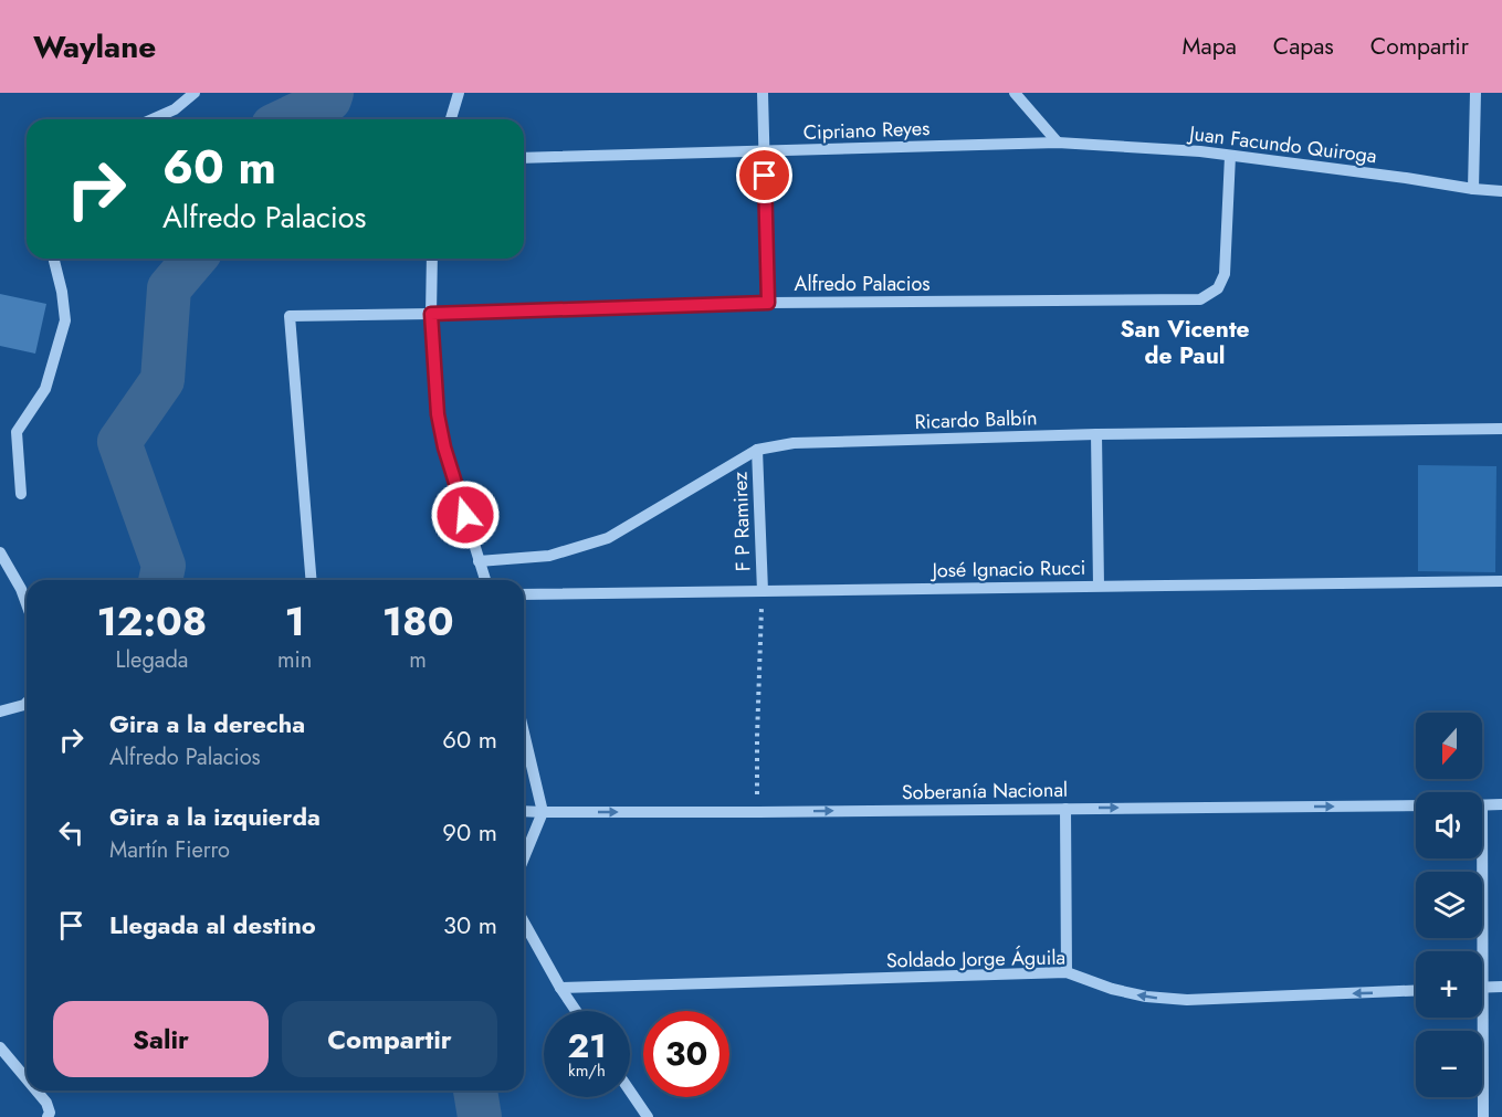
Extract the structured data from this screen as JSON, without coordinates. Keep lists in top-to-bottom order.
{
  "streets": {
    "street": [
      "Cipriano Reyes",
      "Juan Facundo Quiroga",
      "Alfredo Palacios",
      "Ricardo Balbín",
      "F P Ramirez",
      "José Ignacio Rucci",
      "Soberanía Nacional",
      "Soldado Jorge Águila"
    ]
  },
  "crossings": [
    ["Cipriano Reyes", "Juan Facundo Quiroga"],
    ["Juan Facundo Quiroga", "Alfredo Palacios"],
    ["Ricardo Balbín", "F P Ramirez"],
    ["F P Ramirez", "José Ignacio Rucci"]
  ],
  "one_way": ["Soberanía Nacional", "Soldado Jorge Águila"],
  "districts": ["San Vicente de Paul"],
  "north": "bottom",
  "page": {
    "header": "Waylane",
    "nav": ["Mapa", "Capas", "Compartir"],
    "turn": ["60 m", "Alfredo Palacios"],
    "eta": [
      "12:08",
      "Llegada",
      "1",
      "min",
      "180",
      "m"
    ],
    "list": [
      {
        "name": "Gira a la derecha",
        "note": "Alfredo Palacios",
        "value": "60 m"
      },
      {
        "name": "Gira a la izquierda",
        "note": "Martín Fierro",
        "value": "90 m"
      },
      {
        "name": "Llegada al destino",
        "value": "30 m"
      }
    ],
    "map_buttons": ["+", "−"],
    "buttons": ["Salir", "Compartir"],
    "speed": "21 km/h",
    "limit": "30"
  }
}
